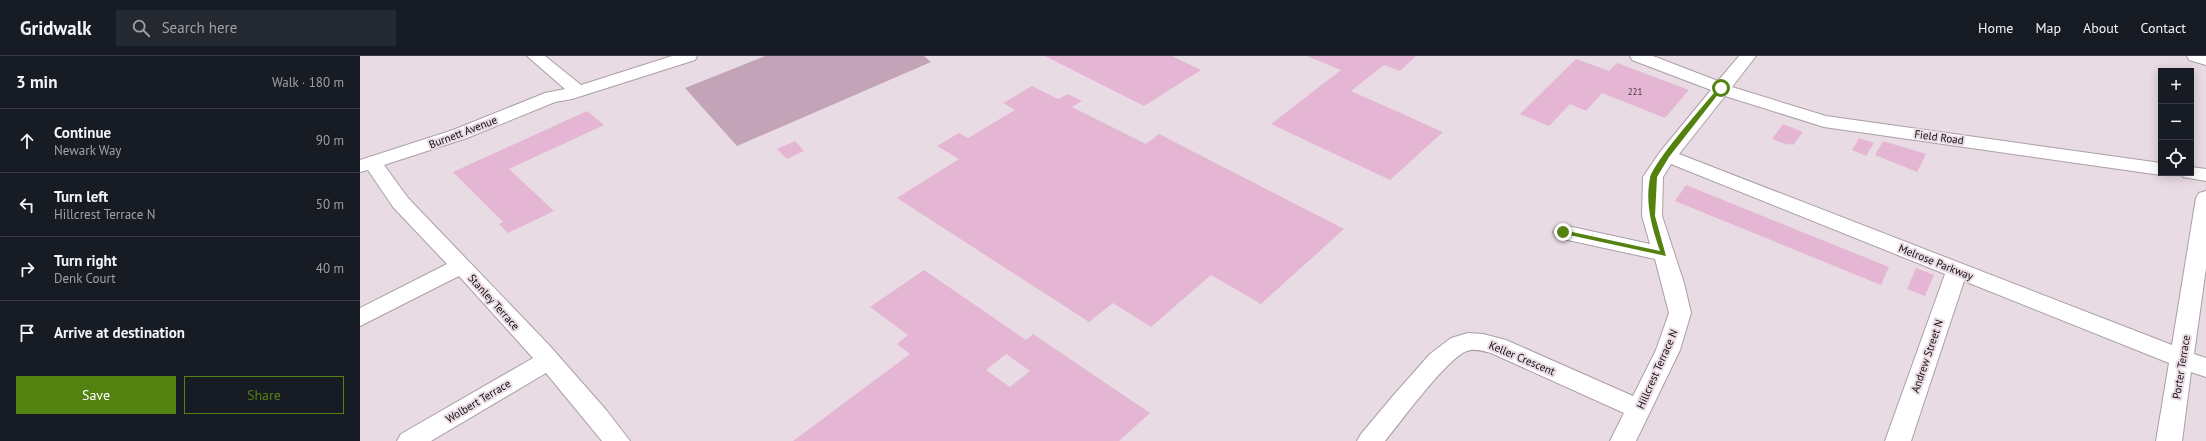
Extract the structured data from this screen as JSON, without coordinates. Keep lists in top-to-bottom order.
{
  "streets": {
    "street": [
      "Burnett Avenue",
      "Field Road",
      "Melrose Parkway",
      "Stanley Terrace",
      "Andrew Street N",
      "Keller Crescent",
      "Porter Terrace",
      "Hillcrest Terrace N",
      "Wolbert Terrace"
    ]
  },
  "crossings": [
    ["Burnett Avenue", "Stanley Terrace"],
    ["Melrose Parkway", "Andrew Street N"],
    ["Melrose Parkway", "Porter Terrace"],
    ["Melrose Parkway", "Hillcrest Terrace N"],
    ["Stanley Terrace", "Wolbert Terrace"],
    ["Keller Crescent", "Hillcrest Terrace N"]
  ],
  "house_numbers": ["221"],
  "page": {
    "header": "Gridwalk",
    "search": "Search here",
    "nav": [
      "Home",
      "Map",
      "About",
      "Contact"
    ],
    "heading": ["3 min", "Walk · 180 m"],
    "map_buttons": ["+", "−"],
    "list": [
      ["Continue", "Newark Way", "90 m"],
      ["Turn left", "Hillcrest Terrace N", "50 m"],
      ["Turn right", "Denk Court", "40 m"],
      "Arrive at destination"
    ],
    "buttons": ["Save", "Share"]
  }
}
